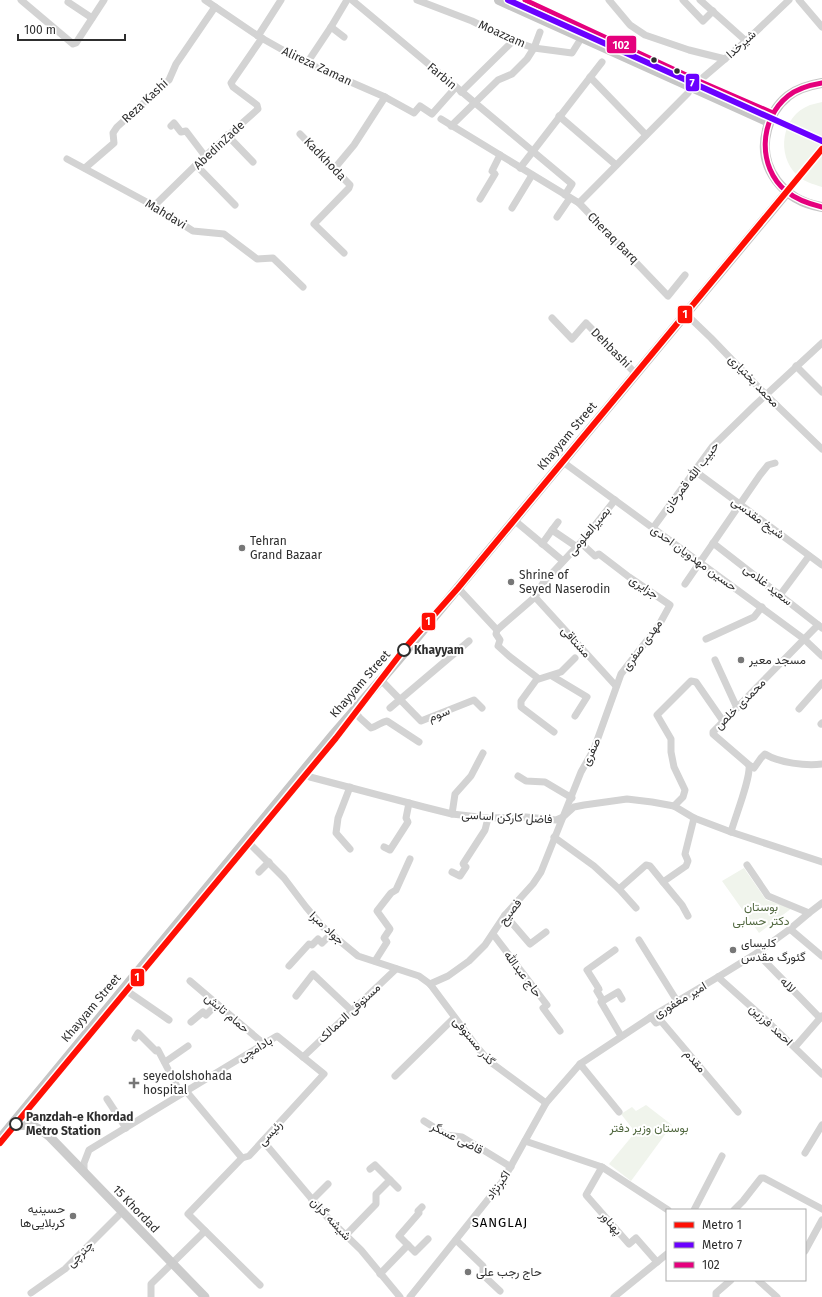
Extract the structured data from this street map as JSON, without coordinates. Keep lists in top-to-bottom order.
{
  "streets": {
    "main road": ["Khayyam Street", "15 Khordad"],
    "street": [
      "Moazzam",
      "شیرخدا",
      "Alireza Zaman",
      "Farbin",
      "Reza Kashi",
      "AbedinZade",
      "Kadkhoda",
      "Mahdavi",
      "Cheraq Barq",
      "Dehbashi",
      "محمد بختیاری",
      "حبیب الله قمرخان",
      "شیخ مقدسی",
      "بصیرالعلومی",
      "حسین مهدویان احدی",
      "سعید غلامی",
      "جزایری",
      "مشتاقی",
      "مهدی صفری",
      "محمدی خلص",
      "سوم",
      "صفری",
      "فاضل کارکن اساسی",
      "فصیح",
      "جواد مبرا",
      "حاج عبدالله",
      "لاله",
      "امیر مغفوری",
      "حمام تابش",
      "مستوفی الممالک",
      "احمد فرزین",
      "گذر مستوفی",
      "بادامچی",
      "مقدم",
      "رئیسی",
      "قاضی عسگر",
      "اکبرنژاد",
      "شیشه گران",
      "پهناور",
      "چترچی"
    ]
  },
  "crossings": [
    ["شیرخدا", "Cheraq Barq"],
    ["Alireza Zaman", "Farbin"],
    ["Alireza Zaman", "Reza Kashi"],
    ["Alireza Zaman", "AbedinZade"],
    ["Reza Kashi", "Mahdavi"],
    ["AbedinZade", "Mahdavi"],
    ["Dehbashi", "Khayyam Street"],
    ["محمد بختیاری", "Khayyam Street"],
    ["محمد بختیاری", "حبیب الله قمرخان"],
    ["Khayyam Street", "حسین مهدویان احدی"],
    ["Khayyam Street", "فاضل کارکن اساسی"],
    ["Khayyam Street", "جواد مبرا"],
    ["Khayyam Street", "15 Khordad"],
    ["حبیب الله قمرخان", "شیخ مقدسی"],
    ["حبیب الله قمرخان", "حسین مهدویان احدی"],
    ["بصیرالعلومی", "حسین مهدویان احدی"],
    ["بصیرالعلومی", "جزایری"],
    ["بصیرالعلومی", "مشتاقی"],
    ["حسین مهدویان احدی", "محمدی خلص"],
    ["سعید غلامی", "محمدی خلص"],
    ["جزایری", "مهدی صفری"],
    ["مشتاقی", "مهدی صفری"],
    ["مشتاقی", "صفری"],
    ["مهدی صفری", "صفری"],
    ["صفری", "فاضل کارکن اساسی"],
    ["صفری", "فصیح"],
    ["فاضل کارکن اساسی", "فصیح"],
    ["فصیح", "جواد مبرا"],
    ["فصیح", "حاج عبدالله"],
    ["فصیح", "گذر مستوفی"],
    ["جواد مبرا", "مستوفی الممالک"],
    ["جواد مبرا", "گذر مستوفی"],
    ["لاله", "امیر مغفوری"],
    ["امیر مغفوری", "احمد فرزین"],
    ["امیر مغفوری", "گذر مستوفی"],
    ["امیر مغفوری", "مقدم"],
    ["امیر مغفوری", "اکبرنژاد"],
    ["حمام تابش", "بادامچی"],
    ["مستوفی الممالک", "رئیسی"],
    ["گذر مستوفی", "اکبرنژاد"],
    ["بادامچی", "رئیسی"],
    ["بادامچی", "15 Khordad"],
    ["رئیسی", "شیشه گران"],
    ["قاضی عسگر", "اکبرنژاد"],
    ["15 Khordad", "چترچی"]
  ],
  "districts": ["SANGLAJ"],
  "parks": ["بوستان دکتر حسابی", "بوستان وزیر دفتر"],
  "places": {
    "other": [
      "Tehran Grand Bazaar",
      "Shrine of Seyed Naserodin",
      "Khayyam",
      "مسجد معیر",
      "کلیسای گئورگ مقدس",
      "Panzdah-e Khordad Metro Station",
      "حسینیه کربلایی‌ها",
      "حاج رجب علی"
    ],
    "health": ["seyedolshohada hospital"]
  },
  "lines": ["metro line 7", "transit line 102", "metro line 1"],
  "legend": ["Metro 1", "Metro 7", "102"],
  "scale_bar": "100 m"
}
